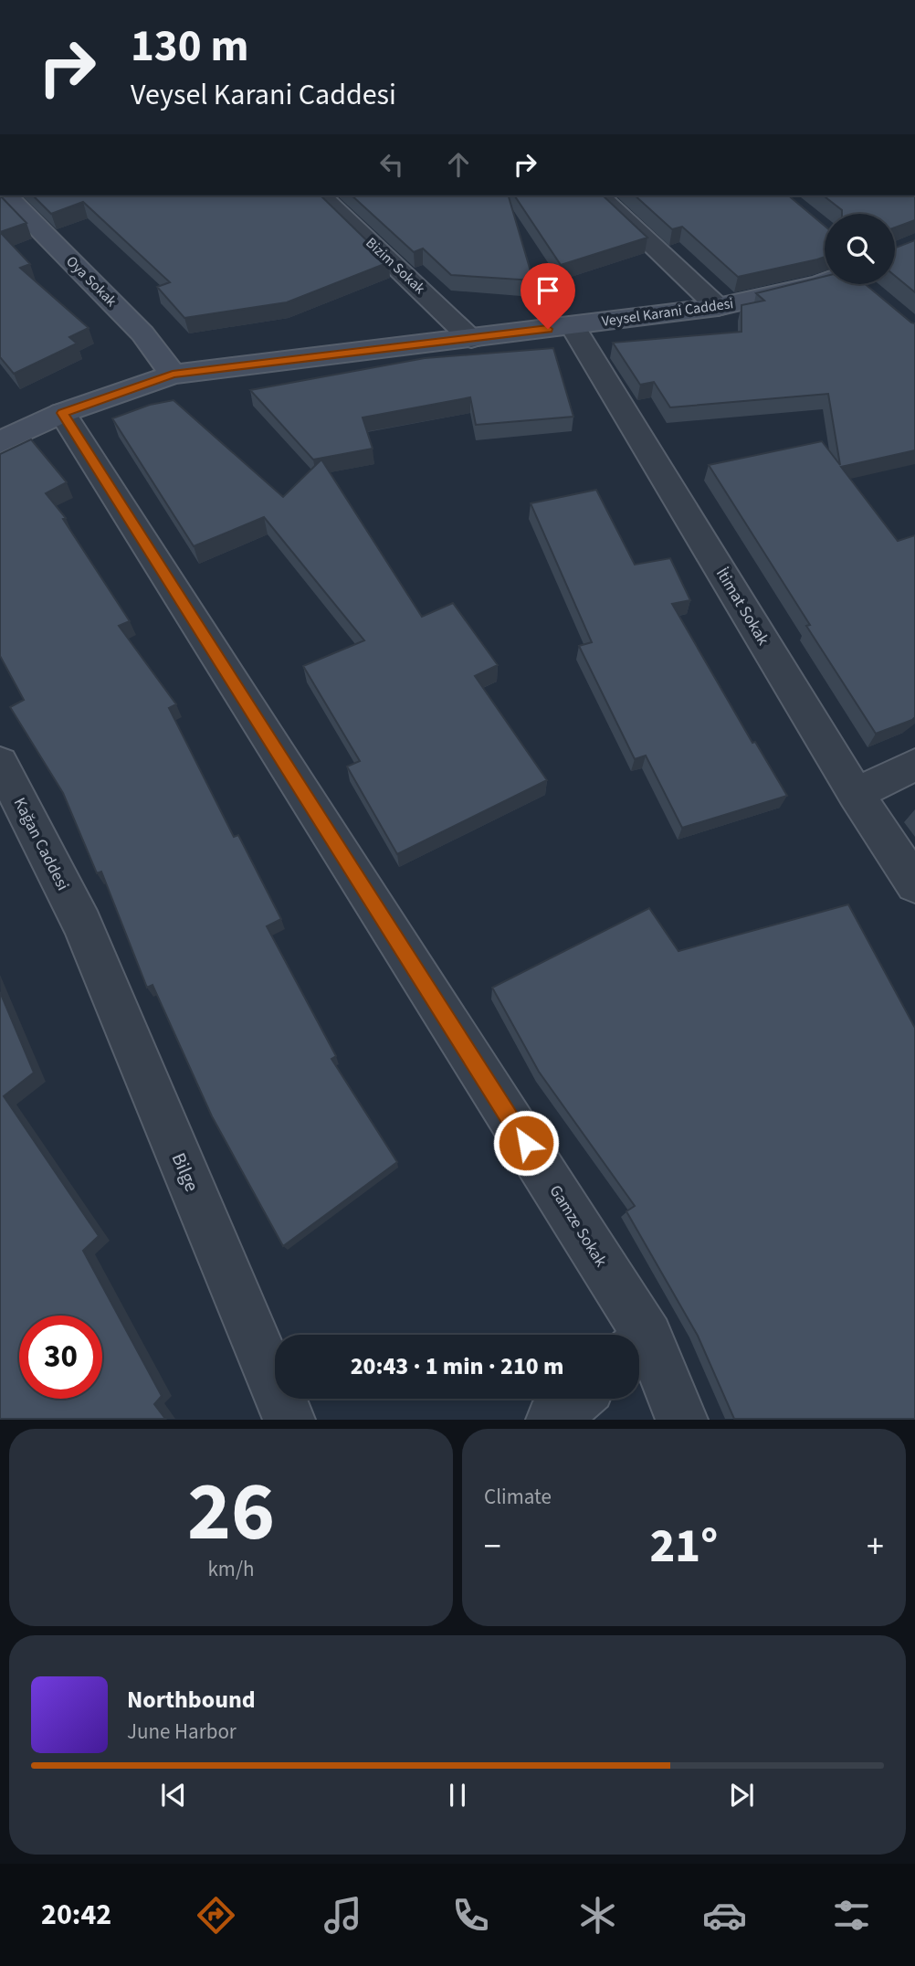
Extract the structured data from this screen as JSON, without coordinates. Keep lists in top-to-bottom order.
{
  "streets": {
    "main road": ["Oya Sokak", "Veysel Karani Caddesi"],
    "street": [
      "Bizim Sokak",
      "İtimat Sokak",
      "Kağan Caddesi",
      "Bilge",
      "Gamze Sokak"
    ]
  },
  "crossings": [
    ["Bizim Sokak", "Veysel Karani Caddesi"],
    ["Oya Sokak", "Veysel Karani Caddesi"],
    ["Veysel Karani Caddesi", "İtimat Sokak"],
    ["Veysel Karani Caddesi", "Gamze Sokak"],
    ["Kağan Caddesi", "Bilge"]
  ],
  "page": {
    "turn": ["130 m", "Veysel Karani Caddesi"],
    "limit": "30",
    "trip": "20:43 · 1 min · 210 m",
    "tile": [
      ["26", "km/h"],
      "Climate"
    ],
    "heat": ["−", "21°", "+"],
    "song": ["Northbound", "June Harbor"],
    "tabs": "20:42"
  }
}
